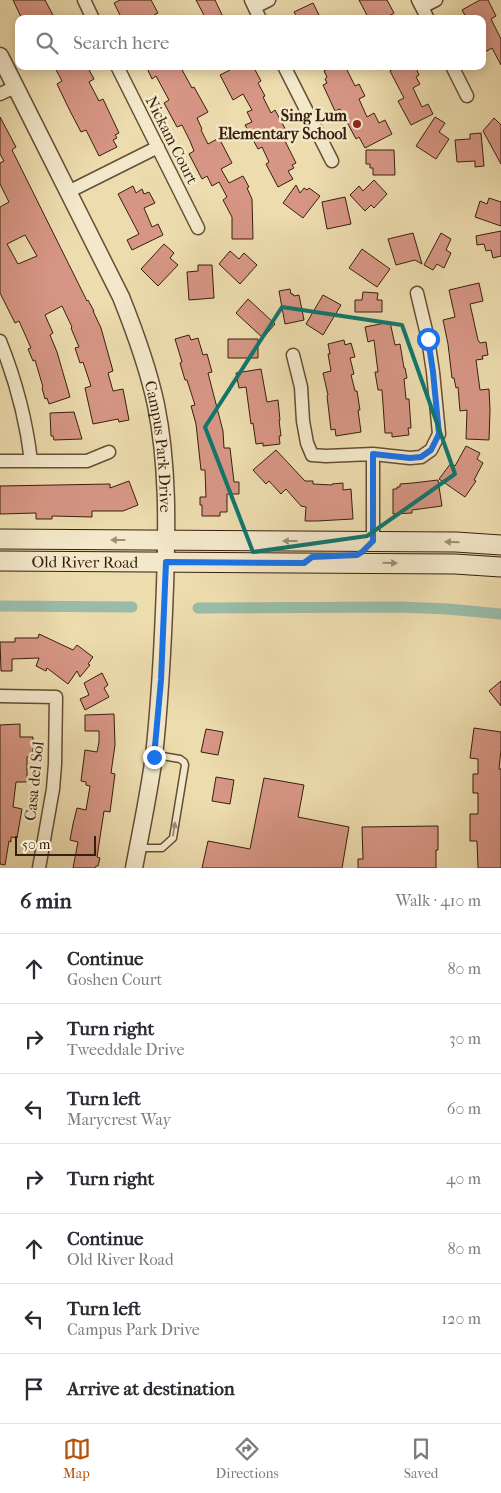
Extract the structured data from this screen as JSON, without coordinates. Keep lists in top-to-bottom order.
{
  "streets": {
    "main road": ["Old River Road"],
    "street": ["Nickam Court", "Campus Park Drive", "Casa del Sol"]
  },
  "crossings": [
    ["Campus Park Drive", "Old River Road"]
  ],
  "places": ["Sing Lum Elementary School"],
  "scale_bar": "50 m",
  "page": {
    "search": "Search here",
    "scale": "50 m",
    "heading": ["6 min", "Walk · 410 m"],
    "list": [
      ["Continue", "Goshen Court", "80 m"],
      ["Turn right", "Tweeddale Drive", "30 m"],
      ["Turn left", "Marycrest Way", "60 m"],
      ["Turn right", "40 m"],
      ["Continue", "Old River Road", "80 m"],
      ["Turn left", "Campus Park Drive", "120 m"],
      "Arrive at destination"
    ],
    "nav": ["Map", "Directions", "Saved"]
  }
}
